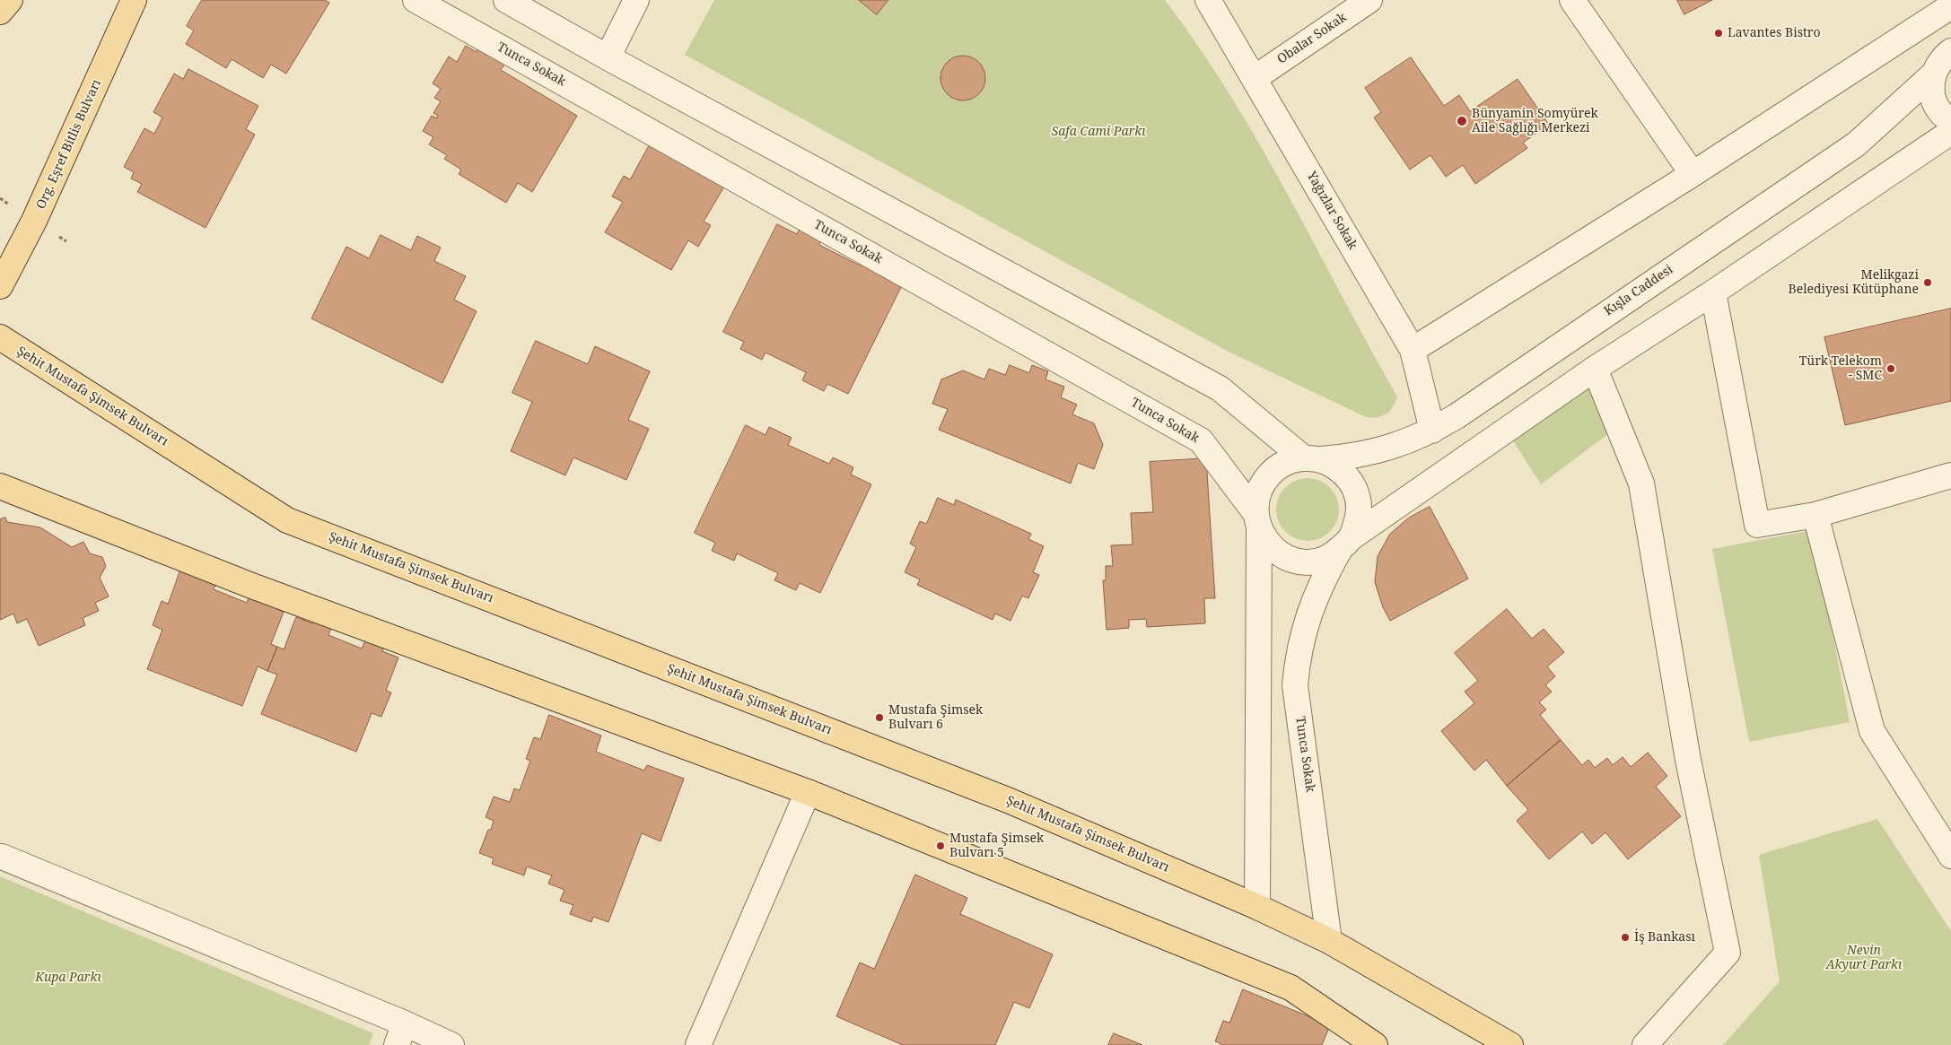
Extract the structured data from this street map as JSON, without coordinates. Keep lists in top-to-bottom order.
{
  "streets": {
    "main road": ["Org. Eşref Bitlis Bulvarı", "Şehit Mustafa Şimsek Bulvarı"],
    "street": [
      "Obalar Sokak",
      "Tunca Sokak",
      "Yağızlar Sokak",
      "Kışla Caddesi"
    ]
  },
  "crossings": [
    ["Obalar Sokak", "Yağızlar Sokak"],
    ["Tunca Sokak", "Kışla Caddesi"],
    ["Tunca Sokak", "Şehit Mustafa Şimsek Bulvarı"],
    ["Yağızlar Sokak", "Kışla Caddesi"]
  ],
  "parks": ["Safa Cami Parkı", "Nevin Akyurt Parkı", "Kupa Parkı"],
  "places": [
    "Lavantes Bistro",
    "Bünyamin Somyürek Aile Sağlığı Merkezi",
    "Melikgazi Belediyesi Kütüphane",
    "Türk Telekom - SMC",
    "Mustafa Şimsek Bulvarı 6",
    "Mustafa Şimsek Bulvarı 5",
    "İş Bankası"
  ]
}
